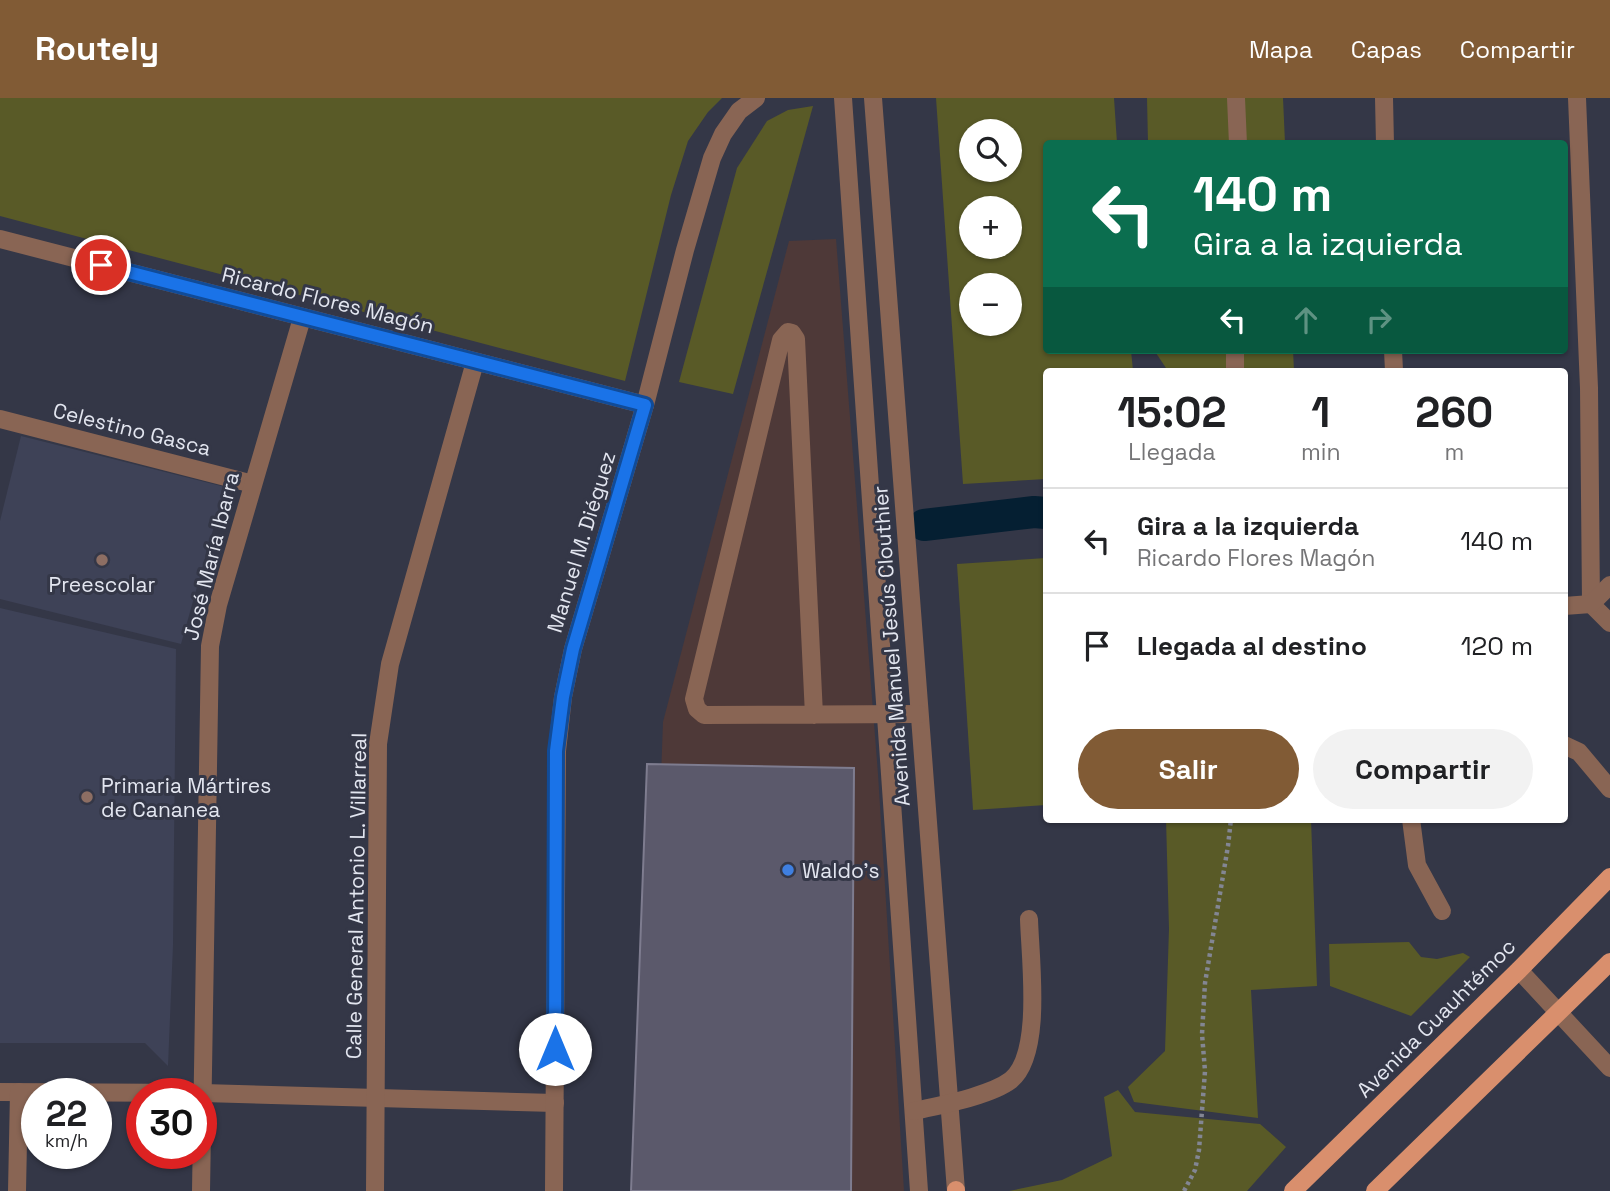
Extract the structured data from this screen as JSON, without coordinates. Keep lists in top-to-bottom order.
{
  "streets": {
    "main road": ["Avenida Cuauhtémoc"],
    "street": [
      "Ricardo Flores Magón",
      "Celestino Gasca",
      "Manuel M. Diéguez",
      "José María Ibarra",
      "Avenida Manuel Jesús Clouthier",
      "Calle General Antonio L. Villarreal"
    ]
  },
  "crossings": [
    ["Ricardo Flores Magón", "Manuel M. Diéguez"],
    ["Ricardo Flores Magón", "José María Ibarra"],
    ["Ricardo Flores Magón", "Calle General Antonio L. Villarreal"],
    ["Celestino Gasca", "José María Ibarra"]
  ],
  "places": ["Preescolar", "Primaria Mártires de Cananea", "Waldo's"],
  "page": {
    "header": "Routely",
    "nav": ["Mapa", "Capas", "Compartir"],
    "map_buttons": ["+", "−"],
    "turn": ["140 m", "Gira a la izquierda"],
    "eta": [
      "15:02",
      "Llegada",
      "1",
      "min",
      "260",
      "m"
    ],
    "list": [
      {
        "name": "Gira a la izquierda",
        "note": "Ricardo Flores Magón",
        "value": "140 m"
      },
      {
        "name": "Llegada al destino",
        "value": "120 m"
      }
    ],
    "buttons": ["Salir", "Compartir"],
    "speed": "22 km/h",
    "limit": "30"
  }
}
